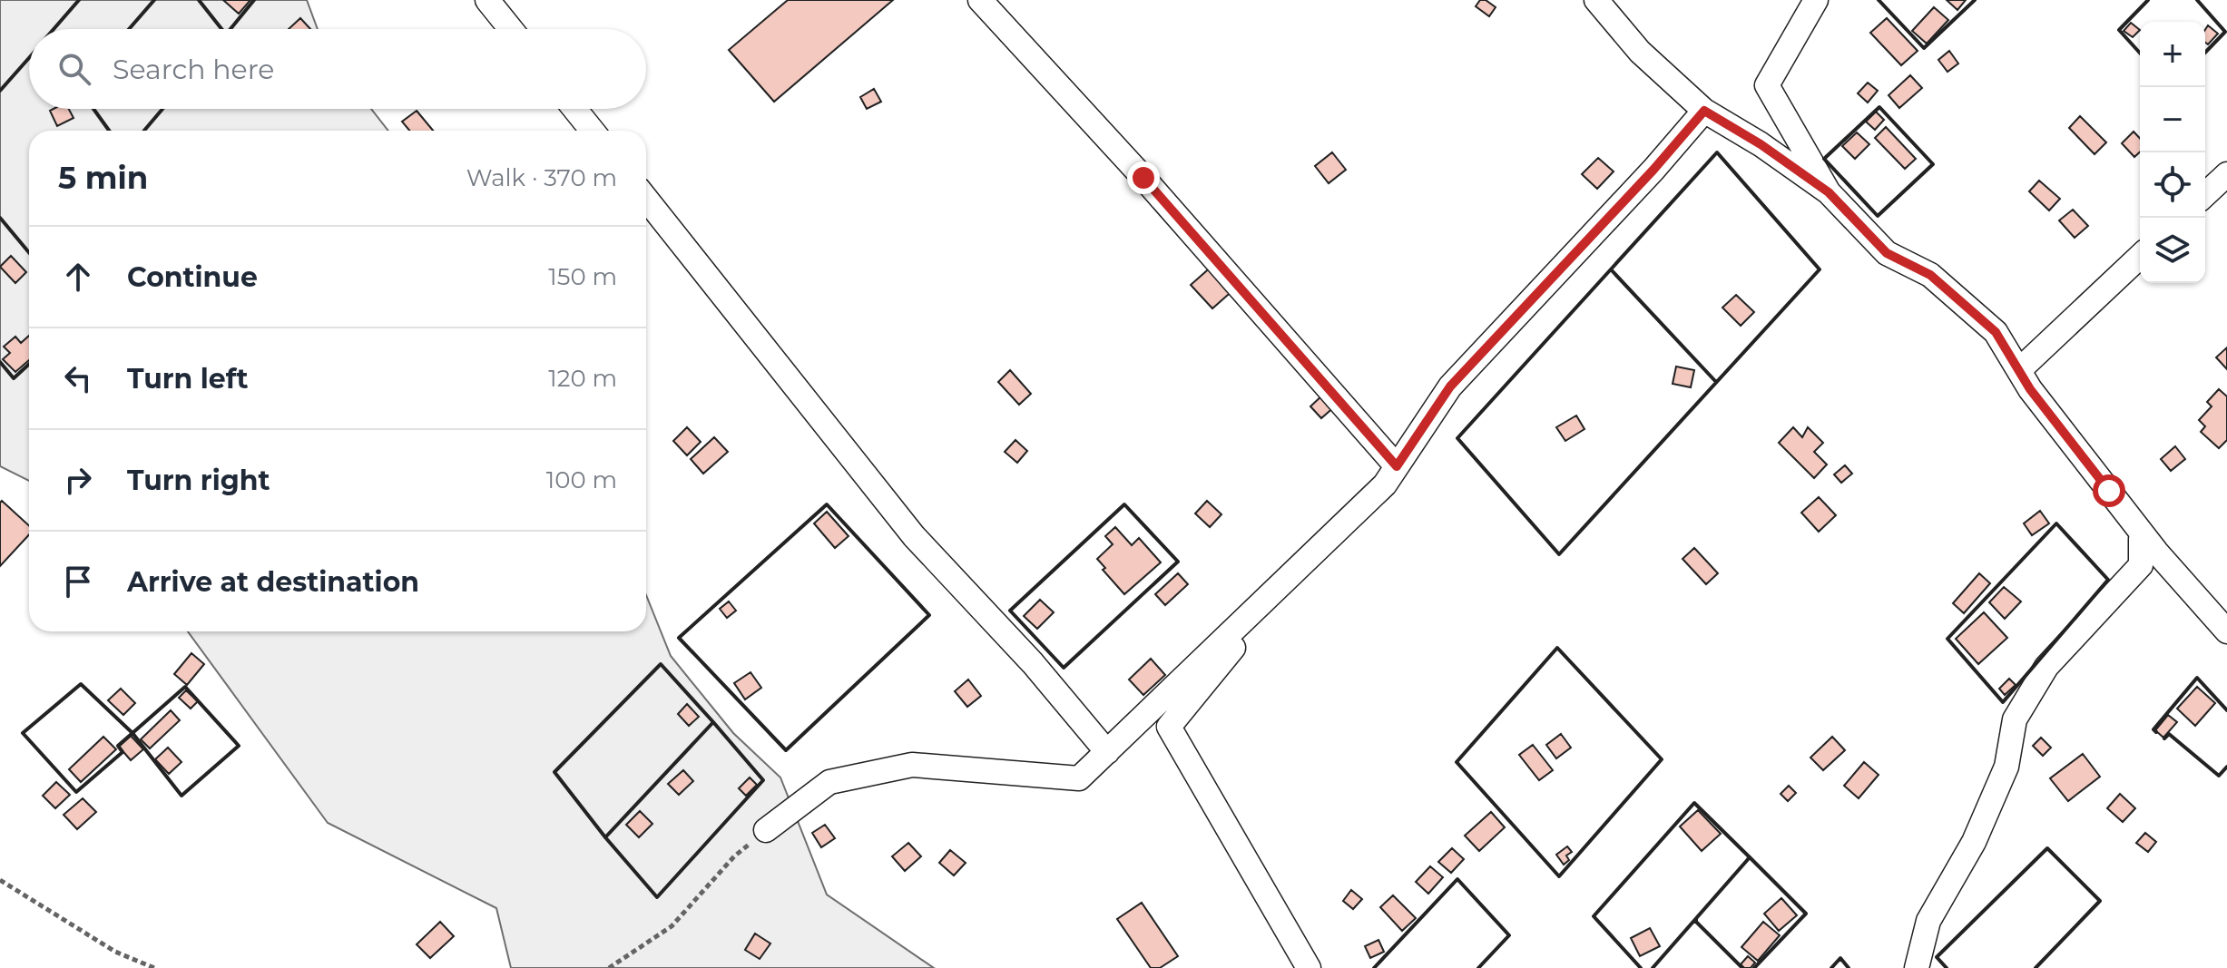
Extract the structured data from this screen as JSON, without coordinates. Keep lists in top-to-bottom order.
{
  "page": {
    "map_buttons": ["+", "−"],
    "search": "Search here",
    "heading": ["5 min", "Walk · 370 m"],
    "list": [
      ["Continue", "150 m"],
      ["Turn left", "120 m"],
      ["Turn right", "100 m"],
      "Arrive at destination"
    ]
  }
}
